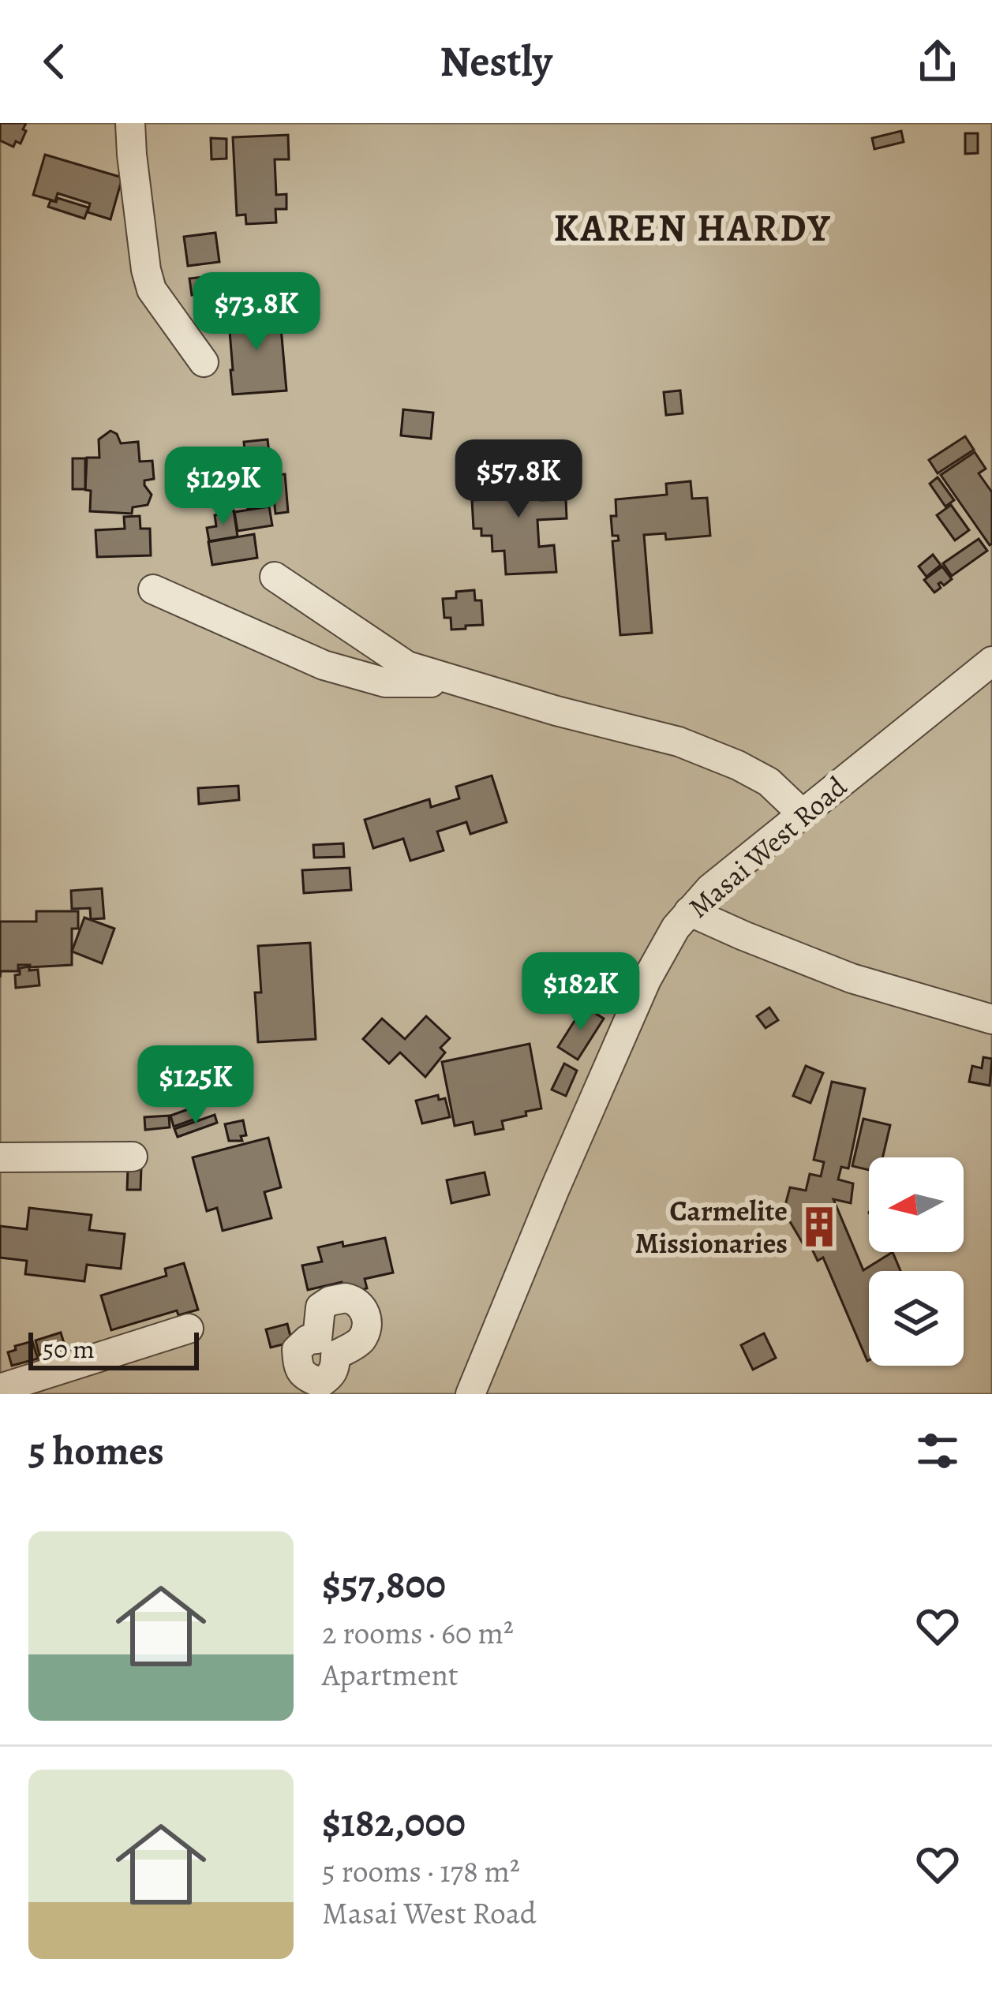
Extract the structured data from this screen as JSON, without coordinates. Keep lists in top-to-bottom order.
{
  "streets": {
    "street": ["Masai West Road"]
  },
  "districts": ["KAREN HARDY"],
  "places": {
    "building": ["Carmelite Missionaries"]
  },
  "scale_bar": "50 m",
  "north": "left",
  "page": {
    "header": "Nestly",
    "price": [
      "$73.8K",
      "$57.8K",
      "$129K",
      "$182K",
      "$125K"
    ],
    "scale": "50 m",
    "heading": "5 homes",
    "list": [
      {
        "name": "$57,800",
        "note": "2 rooms · 60 m² · Apartment"
      },
      {
        "name": "$182,000",
        "note": "5 rooms · 178 m² · Masai West Road"
      }
    ]
  }
}
